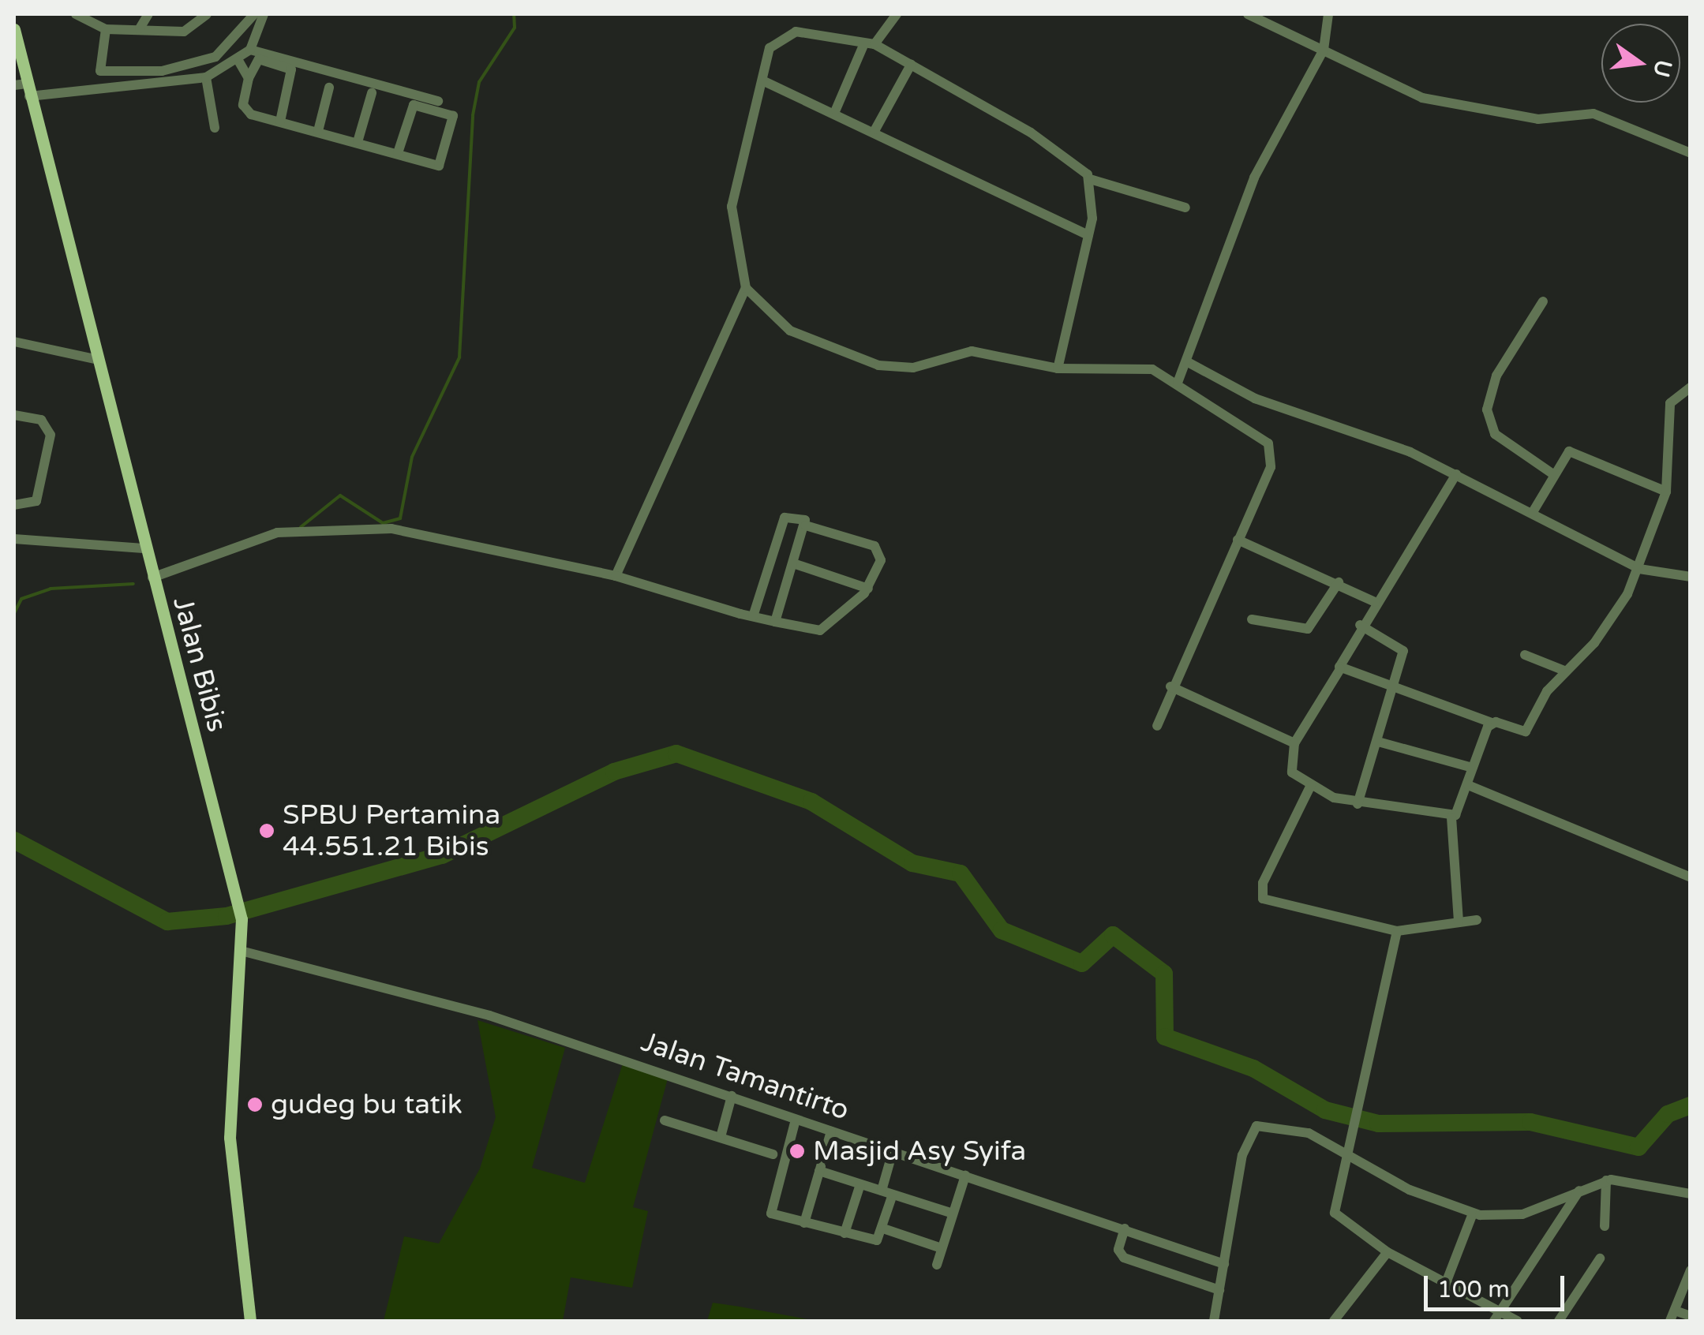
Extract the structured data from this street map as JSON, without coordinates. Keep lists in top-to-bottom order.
{
  "streets": {
    "main road": ["Jalan Bibis"],
    "street": ["Jalan Tamantirto"]
  },
  "crossings": [
    ["Jalan Bibis", "Jalan Tamantirto"]
  ],
  "places": ["SPBU Pertamina 44.551.21 Bibis", "gudeg bu tatik", "Masjid Asy Syifa"],
  "scale_bar": "100 m",
  "north": "right"
}
